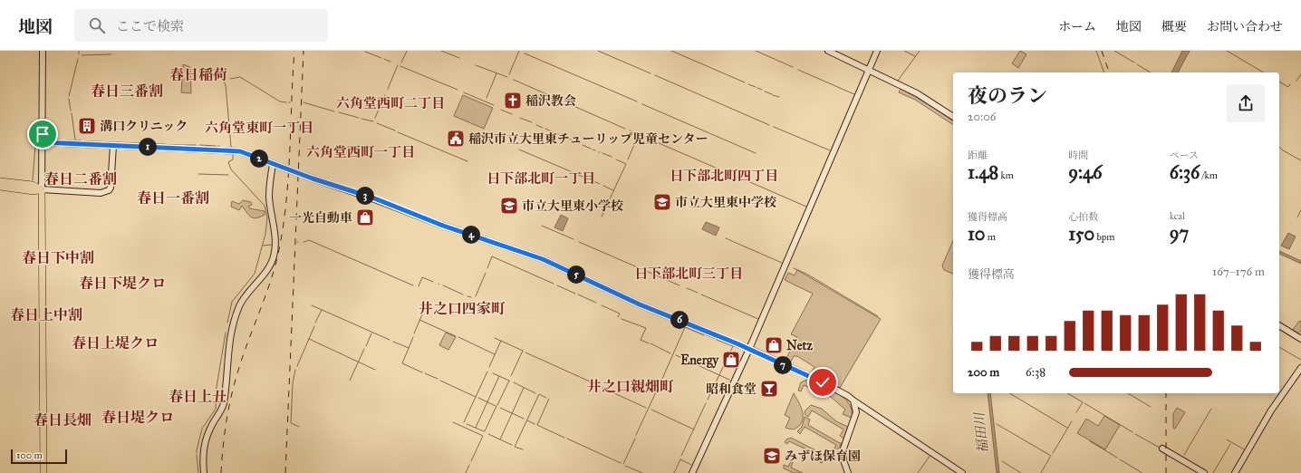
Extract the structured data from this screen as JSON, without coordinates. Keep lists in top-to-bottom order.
{
  "districts": [
    "春日稲荷",
    "春日三番割",
    "六角堂西町二丁目",
    "六角堂東町一丁目",
    "六角堂西町一丁目",
    "日下部北町四丁目",
    "春日二番割",
    "日下部北町一丁目",
    "春日一番割",
    "春日下中割",
    "日下部北町三丁目",
    "春日下堤クロ",
    "井之口四家町",
    "春日上中割",
    "春日上堤クロ",
    "井之口親畑町",
    "春日上丑",
    "春日堤クロ",
    "春日長畑"
  ],
  "water": ["福田川"],
  "places": {
    "church": ["稲沢教会"],
    "building": ["溝口クリニック"],
    "public building": ["稲沢市立大里東チューリップ児童センター"],
    "school or university": ["市立大里東中学校", "市立大里東小学校", "みずほ保育園"],
    "shop": ["一光自動車", "Netz", "Energy"],
    "bar": ["昭和食堂"]
  },
  "scale_bar": "100 m",
  "page": {
    "header": "地図",
    "search": "ここで検索",
    "nav": [
      "ホーム",
      "地図",
      "概要",
      "お問い合わせ"
    ],
    "heading": ["夜のラン", "20:06"],
    "stats": [
      ["距離", "1.48 km"],
      ["時間", "9:46"],
      ["ペース", "6:36 /km"],
      ["獲得標高", "10 m"],
      ["心拍数", "150 bpm"],
      ["kcal", "97"]
    ],
    "pins": [
      "1",
      "2",
      "3",
      "4",
      "5",
      "6",
      "7"
    ],
    "chart": ["獲得標高", "167–176 m"],
    "list": [
      {
        "name": "200 m",
        "note": "6:38"
      }
    ],
    "scale": "100 m"
  }
}
